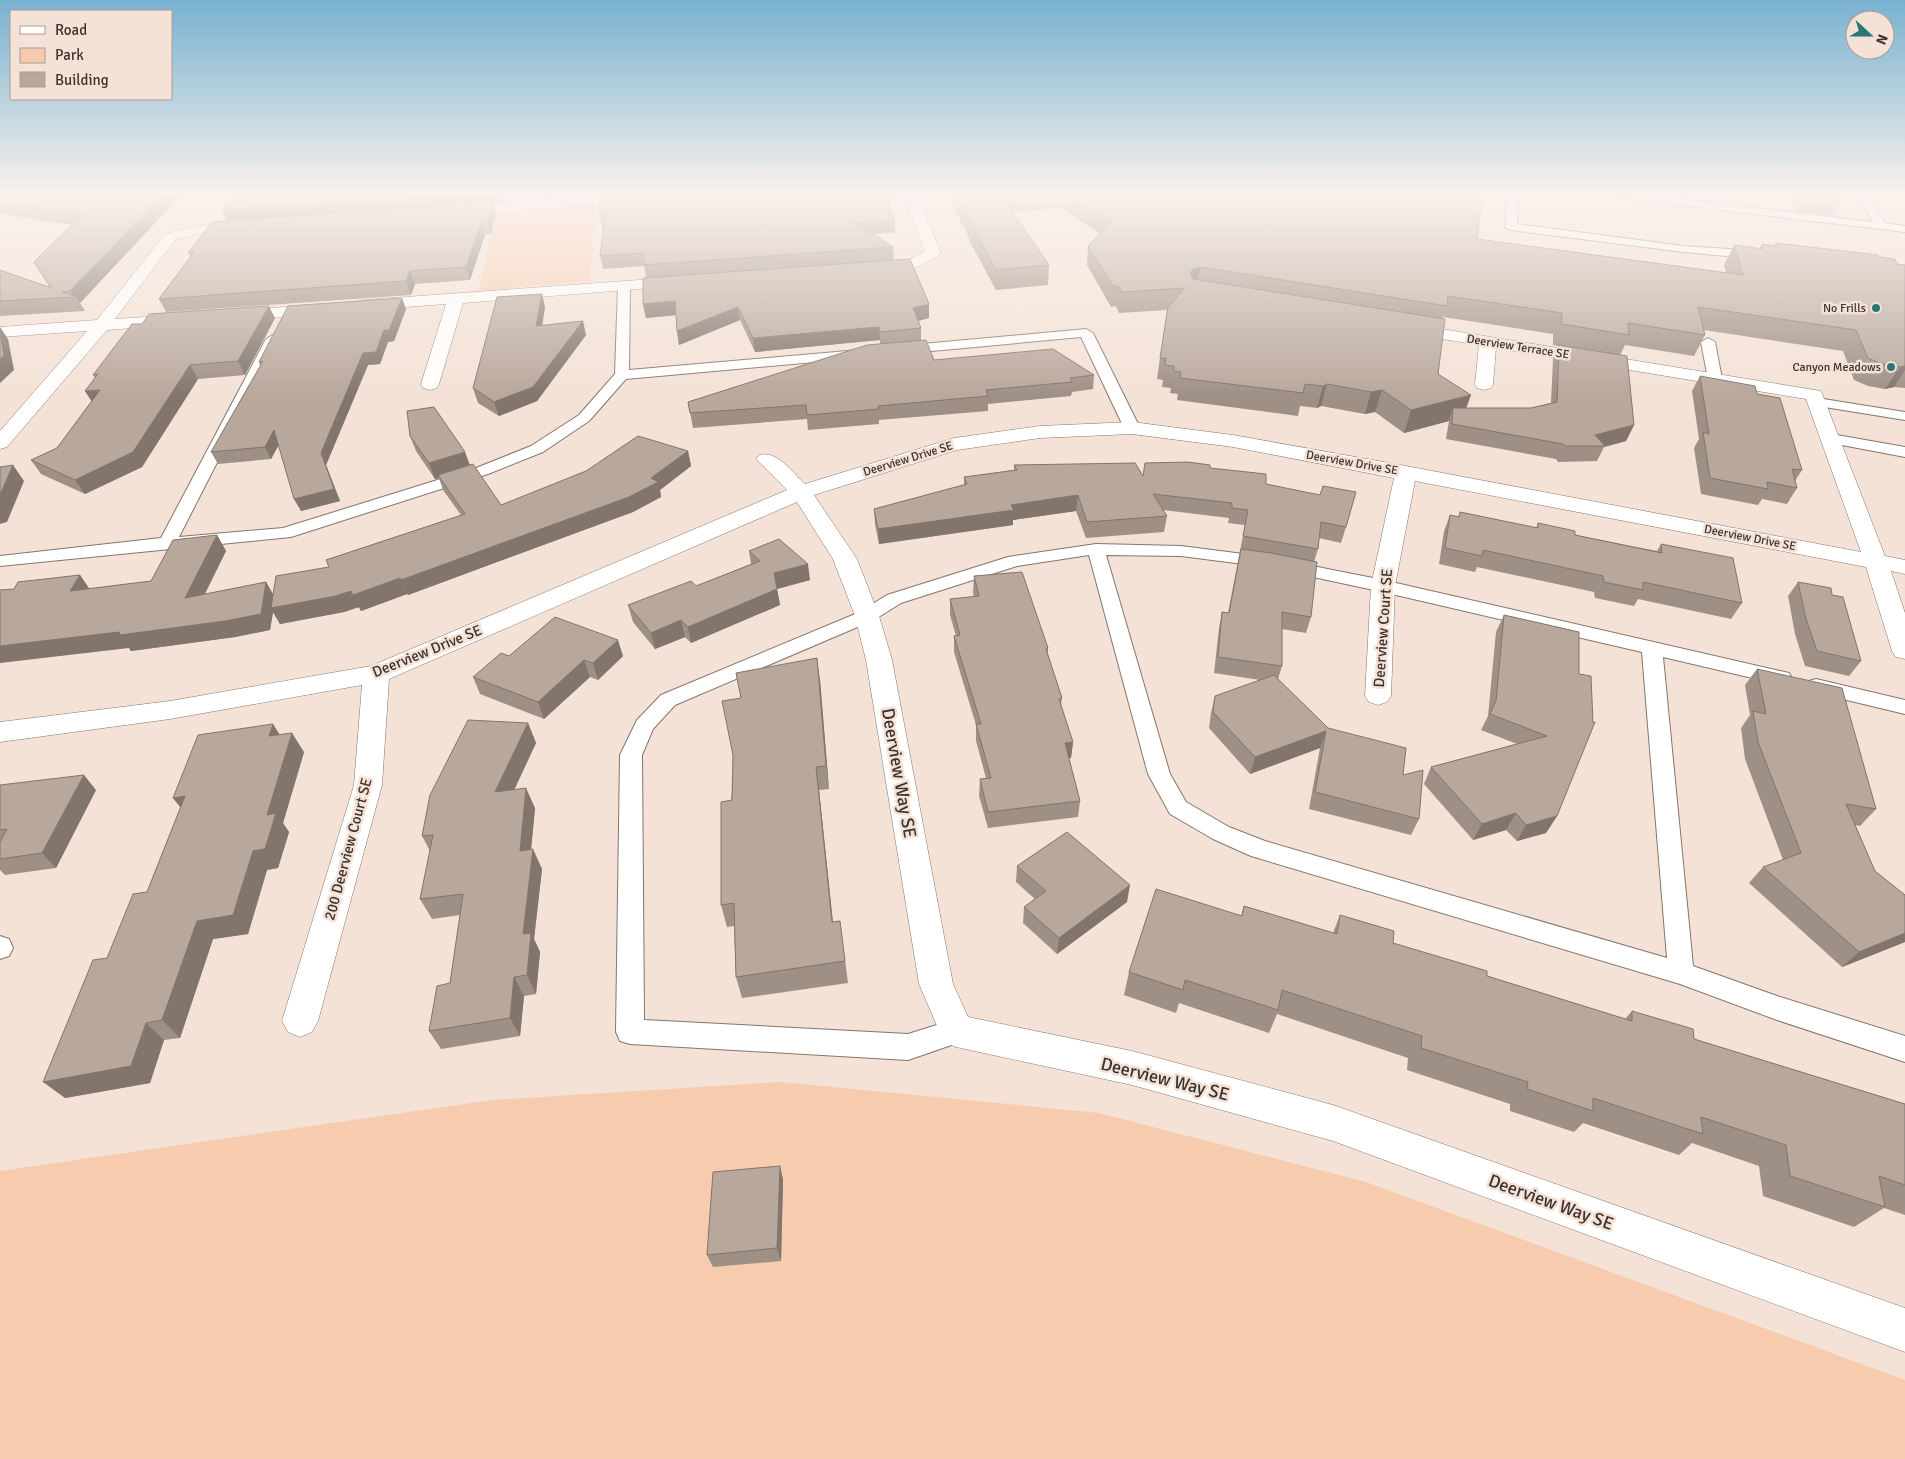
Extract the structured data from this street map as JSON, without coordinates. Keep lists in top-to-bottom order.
{
  "streets": {
    "street": [
      "Deerview Terrace SE",
      "Deerview Drive SE",
      "Deerview Court SE",
      "Deerview Way SE",
      "200 Deerview Court SE"
    ]
  },
  "crossings": [
    ["Deerview Drive SE", "Deerview Court SE"],
    ["Deerview Drive SE", "Deerview Way SE"],
    ["Deerview Drive SE", "200 Deerview Court SE"]
  ],
  "places": ["No Frills", "Canyon Meadows"],
  "legend": ["Road", "Park", "Building"],
  "north": "right"
}
